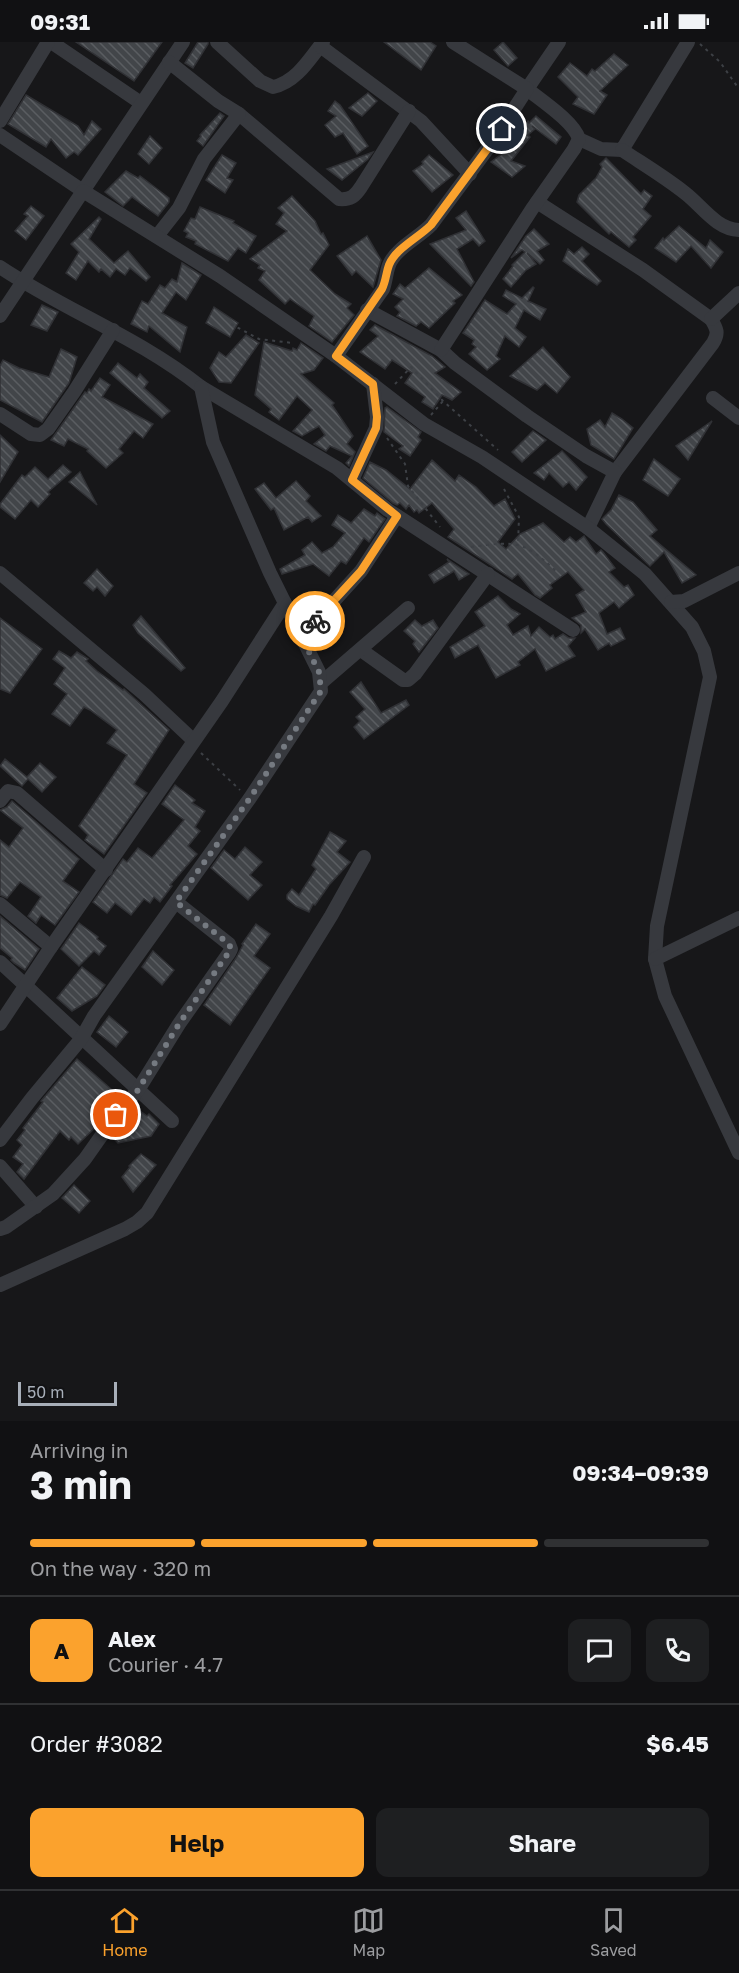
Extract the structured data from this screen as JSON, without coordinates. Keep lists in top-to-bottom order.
{
  "scale_bar": "50 m",
  "page": {
    "status": "09:31",
    "scale": "50 m",
    "heading": ["3 min", "Arriving in", "09:34–09:39"],
    "panel": [
      "Alex",
      "Courier · 4.7",
      "Order #3082",
      "$6.45"
    ],
    "bar": "On the way · 320 m",
    "round": "A",
    "buttons": ["Help", "Share"],
    "tabs": ["Home", "Map", "Saved"]
  }
}
